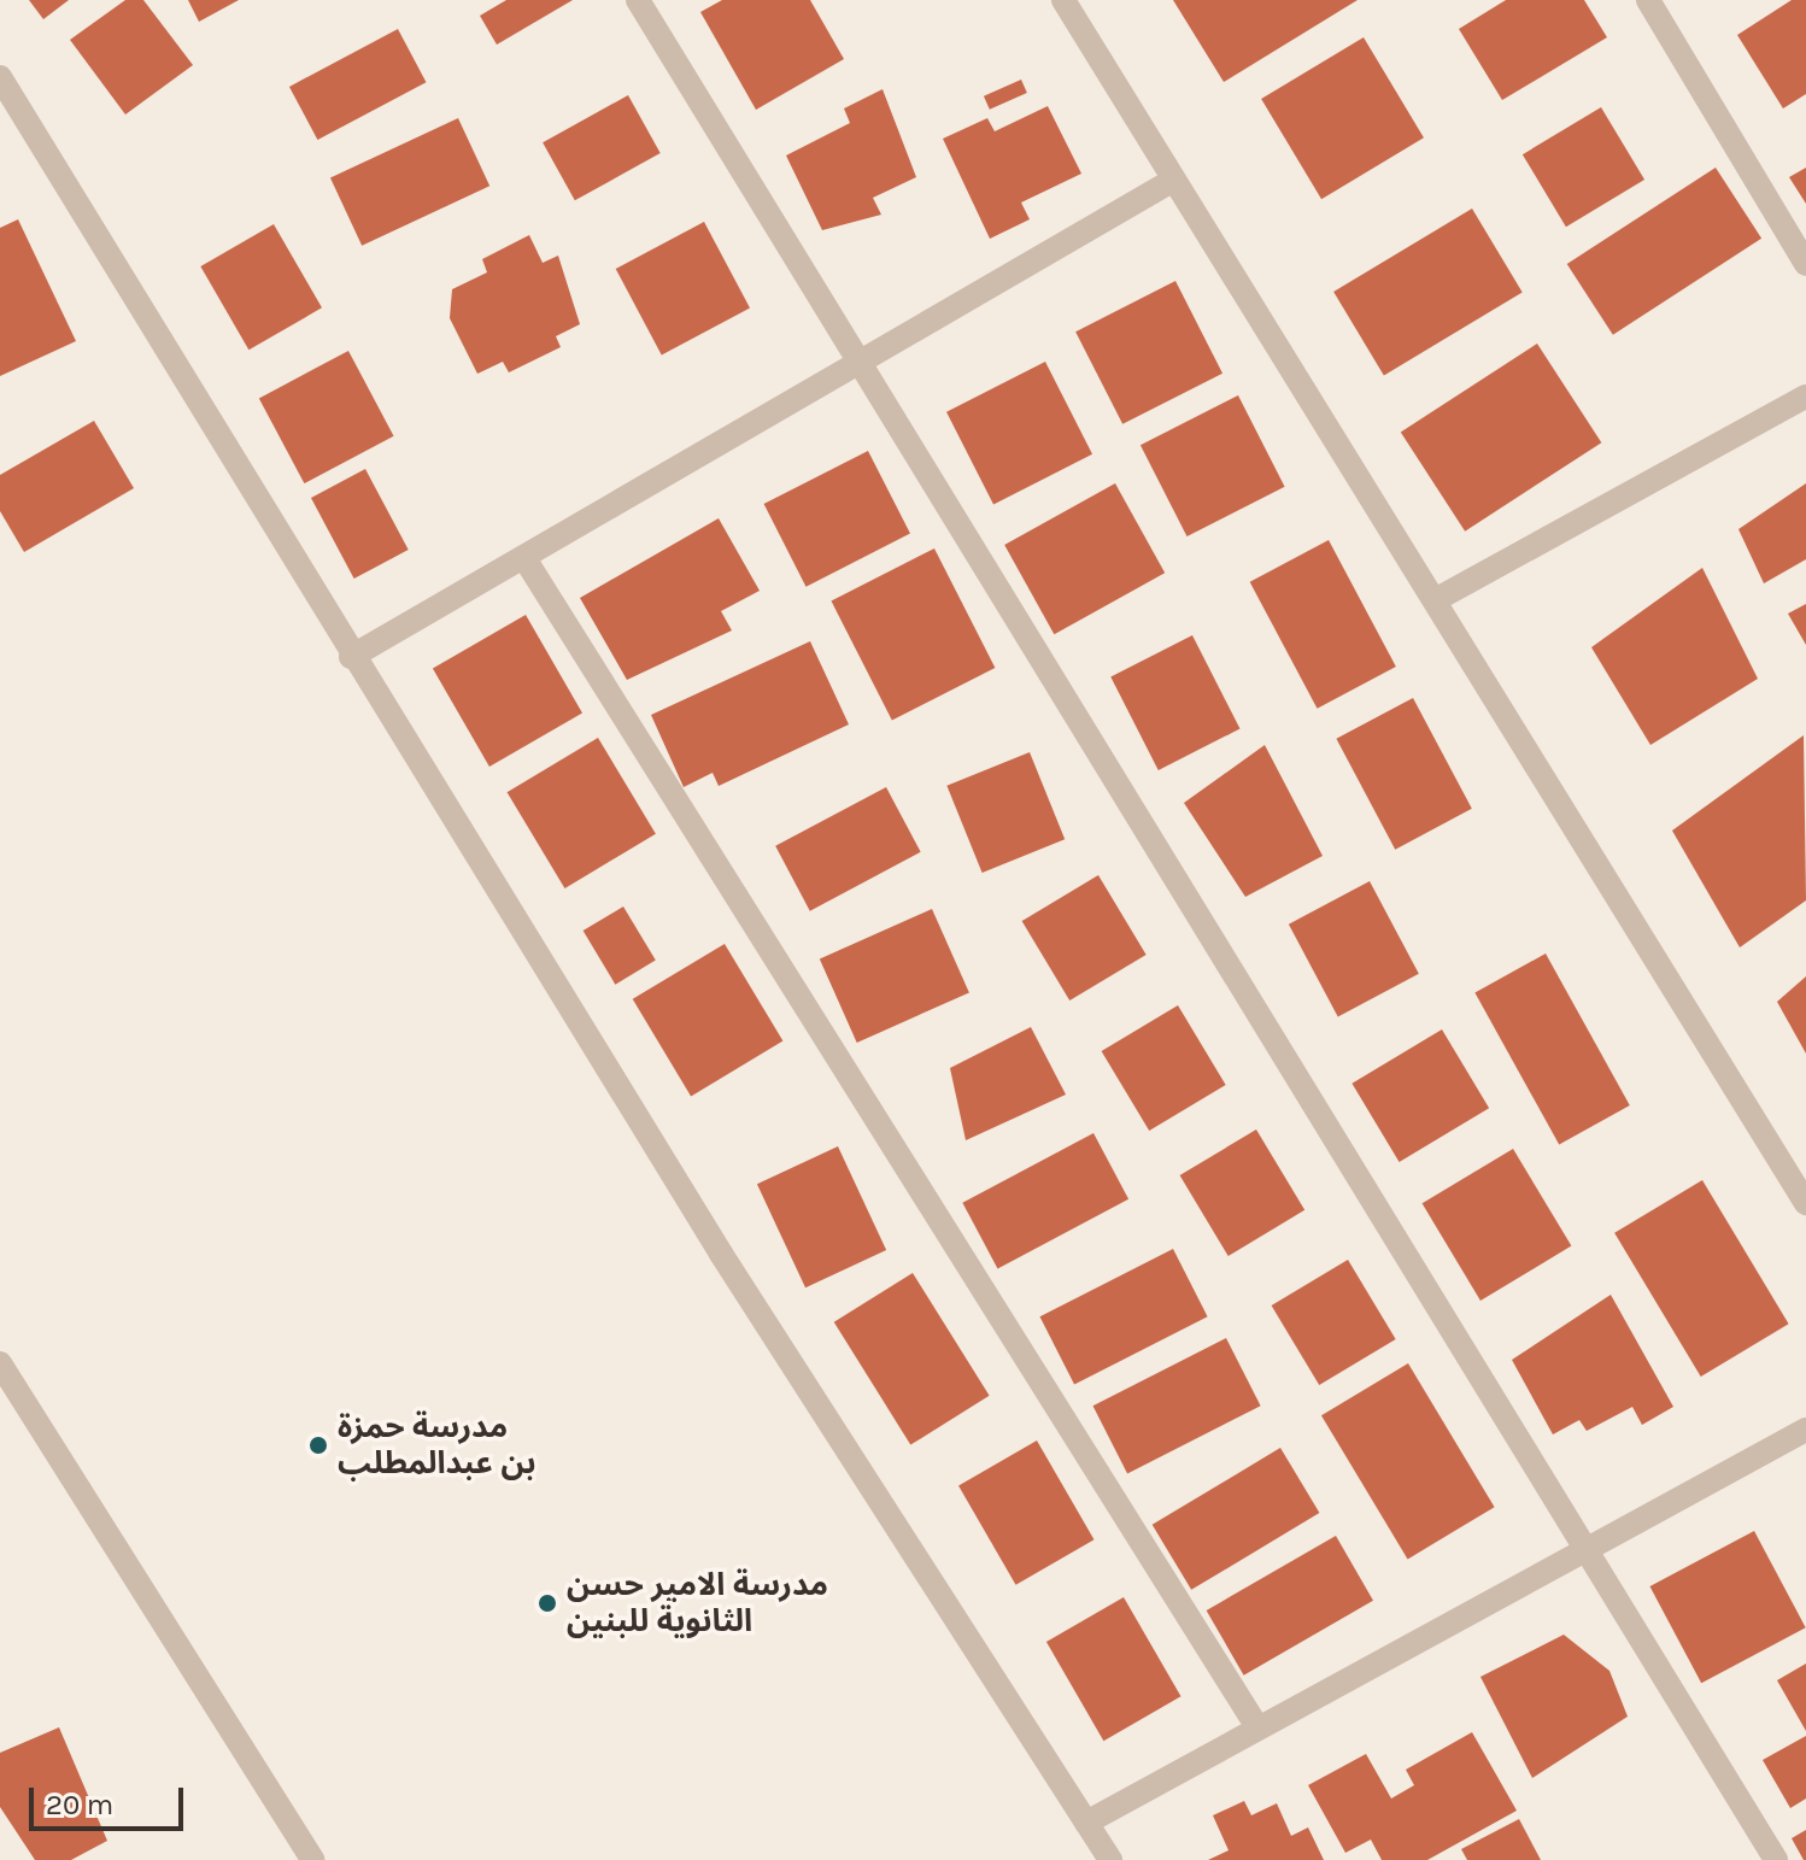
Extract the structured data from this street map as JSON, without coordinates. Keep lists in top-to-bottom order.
{
  "places": ["مدرسة حمزة بن عبدالمطلب", "مدرسة الامير حسن الثانوية للبنين"],
  "scale_bar": "20 m"
}
